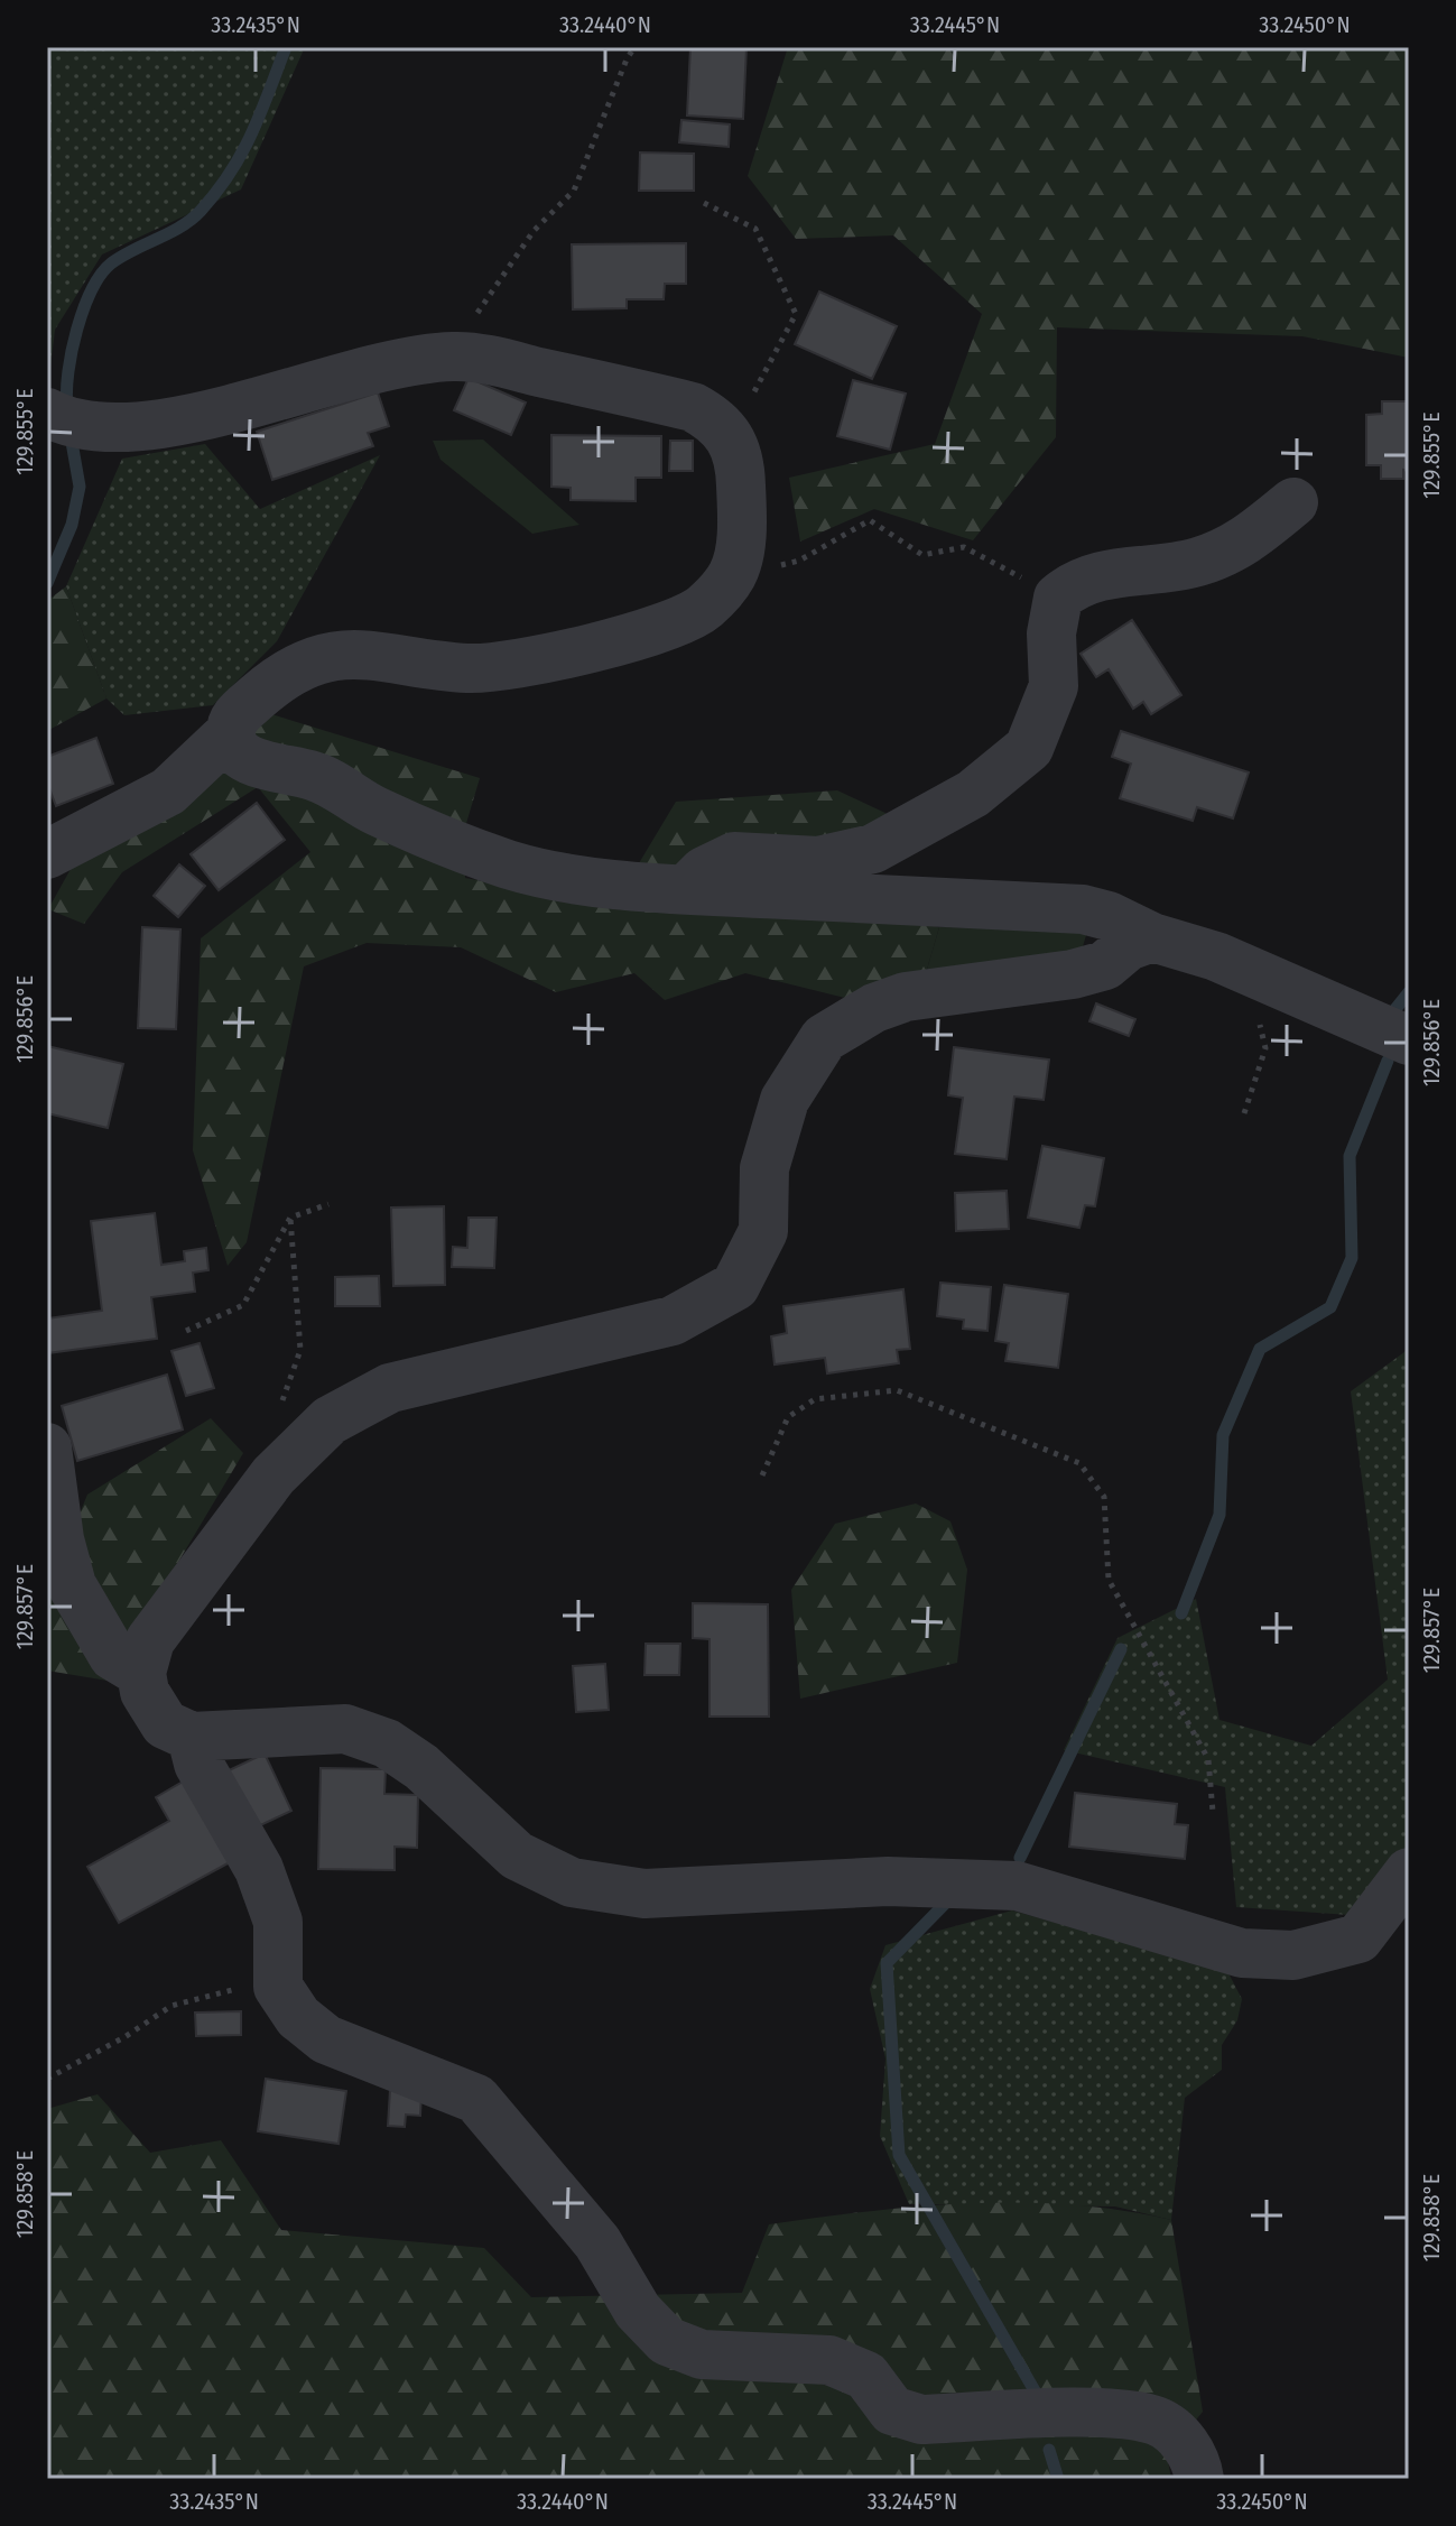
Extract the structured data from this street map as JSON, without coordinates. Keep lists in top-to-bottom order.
{
  "coordinates": [
    "33.2435°N",
    "33.2440°N",
    "33.2445°N",
    "33.2450°N",
    "129.855°E",
    "129.856°E",
    "129.857°E",
    "129.858°E"
  ]
}
